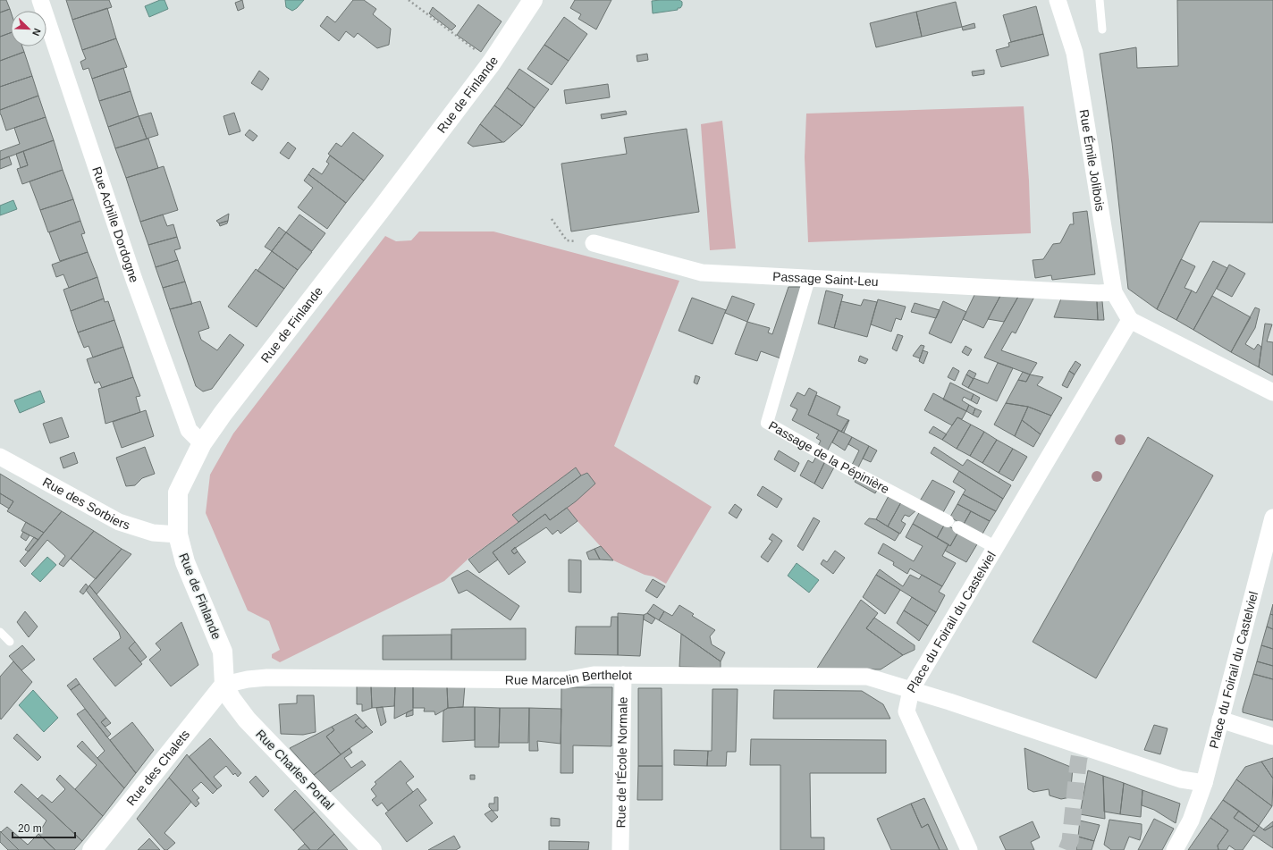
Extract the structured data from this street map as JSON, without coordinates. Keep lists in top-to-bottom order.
{
  "streets": {
    "street": [
      "Rue de Finlande",
      "Rue Émile Jolibois",
      "Rue Achille Dordogne",
      "Passage Saint-Leu",
      "Passage de la Pépinière",
      "Rue des Sorbiers",
      "Place du Foirail du Castelviel",
      "Rue Marcelin Berthelot",
      "Rue de l'École Normale",
      "Rue des Chalets",
      "Rue Charles Portal"
    ]
  },
  "crossings": [
    ["Rue de Finlande", "Rue Achille Dordogne"],
    ["Rue de Finlande", "Rue des Sorbiers"],
    ["Rue de Finlande", "Rue Marcelin Berthelot"],
    ["Rue de Finlande", "Rue des Chalets"],
    ["Rue de Finlande", "Rue Charles Portal"],
    ["Rue Émile Jolibois", "Passage Saint-Leu"],
    ["Rue Émile Jolibois", "Place du Foirail du Castelviel"],
    ["Passage Saint-Leu", "Passage de la Pépinière"],
    ["Passage de la Pépinière", "Place du Foirail du Castelviel"],
    ["Place du Foirail du Castelviel", "Rue Marcelin Berthelot"],
    ["Rue Marcelin Berthelot", "Rue de l'École Normale"],
    ["Rue Marcelin Berthelot", "Rue des Chalets"],
    ["Rue Marcelin Berthelot", "Rue Charles Portal"],
    ["Rue des Chalets", "Rue Charles Portal"]
  ],
  "scale_bar": "20 m",
  "north": "bottom right"
}
